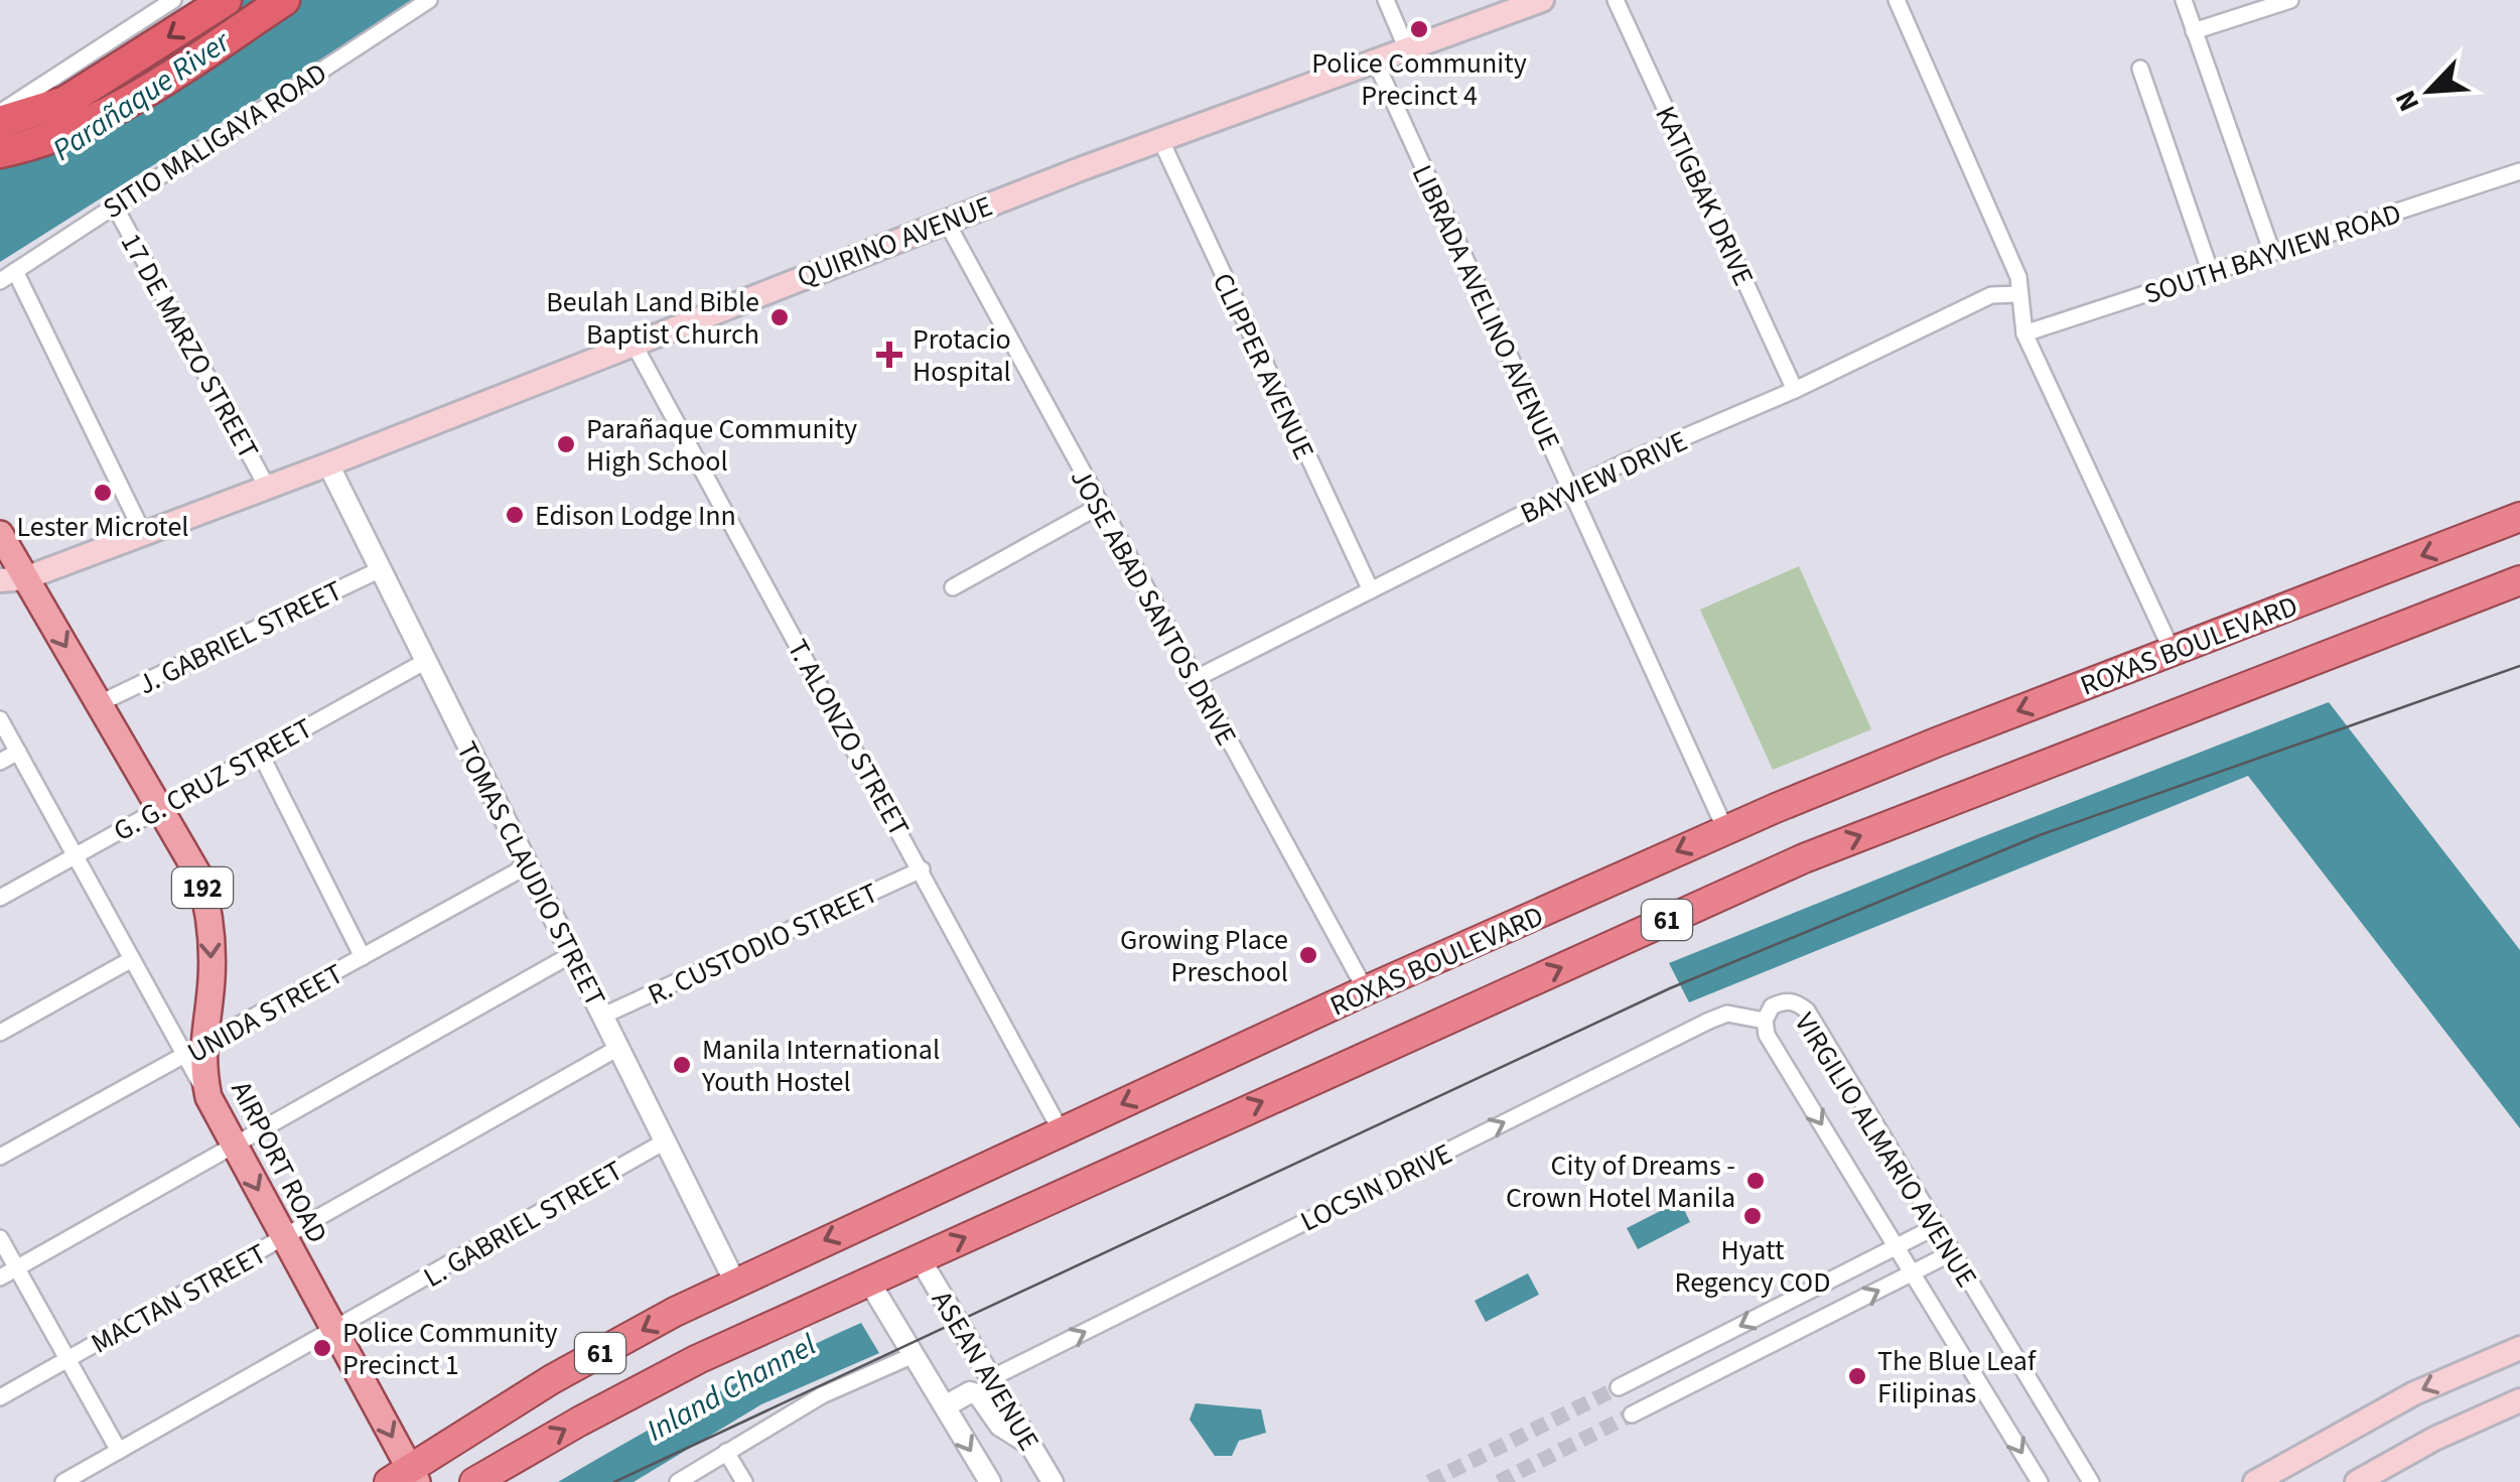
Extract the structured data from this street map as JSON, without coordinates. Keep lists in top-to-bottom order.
{
  "streets": {
    "highway": ["ROXAS BOULEVARD", "61"],
    "main road": ["QUIRINO AVENUE", "192", "AIRPORT ROAD"],
    "street": [
      "SITIO MALIGAYA ROAD",
      "KATIGBAK DRIVE",
      "SOUTH BAYVIEW ROAD",
      "LIBRADA AVELINO AVENUE",
      "17 DE MARZO STREET",
      "CLIPPER AVENUE",
      "BAYVIEW DRIVE",
      "JOSE ABAD SANTOS DRIVE",
      "J. GABRIEL STREET",
      "T. ALONZO STREET",
      "G. G. CRUZ STREET",
      "TOMAS CLAUDIO STREET",
      "R. CUSTODIO STREET",
      "UNIDA STREET",
      "VIRGILIO ALMARIO AVENUE",
      "LOCSIN DRIVE",
      "L. GABRIEL STREET",
      "MACTAN STREET",
      "ASEAN AVENUE"
    ]
  },
  "crossings": [
    ["SITIO MALIGAYA ROAD", "17 DE MARZO STREET"],
    ["KATIGBAK DRIVE", "BAYVIEW DRIVE"],
    ["QUIRINO AVENUE", "LIBRADA AVELINO AVENUE"],
    ["QUIRINO AVENUE", "17 DE MARZO STREET"],
    ["QUIRINO AVENUE", "CLIPPER AVENUE"],
    ["QUIRINO AVENUE", "JOSE ABAD SANTOS DRIVE"],
    ["QUIRINO AVENUE", "T. ALONZO STREET"],
    ["QUIRINO AVENUE", "TOMAS CLAUDIO STREET"],
    ["QUIRINO AVENUE", "AIRPORT ROAD"],
    ["LIBRADA AVELINO AVENUE", "BAYVIEW DRIVE"],
    ["LIBRADA AVELINO AVENUE", "ROXAS BOULEVARD"],
    ["CLIPPER AVENUE", "BAYVIEW DRIVE"],
    ["BAYVIEW DRIVE", "JOSE ABAD SANTOS DRIVE"],
    ["JOSE ABAD SANTOS DRIVE", "ROXAS BOULEVARD"],
    ["J. GABRIEL STREET", "TOMAS CLAUDIO STREET"],
    ["J. GABRIEL STREET", "AIRPORT ROAD"],
    ["ROXAS BOULEVARD", "T. ALONZO STREET"],
    ["ROXAS BOULEVARD", "TOMAS CLAUDIO STREET"],
    ["ROXAS BOULEVARD", "AIRPORT ROAD"],
    ["ROXAS BOULEVARD", "ASEAN AVENUE"],
    ["T. ALONZO STREET", "R. CUSTODIO STREET"],
    ["G. G. CRUZ STREET", "TOMAS CLAUDIO STREET"],
    ["G. G. CRUZ STREET", "AIRPORT ROAD"],
    ["TOMAS CLAUDIO STREET", "R. CUSTODIO STREET"],
    ["TOMAS CLAUDIO STREET", "UNIDA STREET"],
    ["TOMAS CLAUDIO STREET", "L. GABRIEL STREET"],
    ["TOMAS CLAUDIO STREET", "MACTAN STREET"],
    ["UNIDA STREET", "AIRPORT ROAD"],
    ["VIRGILIO ALMARIO AVENUE", "LOCSIN DRIVE"],
    ["AIRPORT ROAD", "L. GABRIEL STREET"],
    ["AIRPORT ROAD", "MACTAN STREET"],
    ["LOCSIN DRIVE", "ASEAN AVENUE"]
  ],
  "one_way": ["AIRPORT ROAD", "LOCSIN DRIVE"],
  "water": ["Parañaque River", "Inland Channel"],
  "places": {
    "other": [
      "Police Community Precinct 4",
      "Beulah Land Bible Baptist Church",
      "Parañaque Community High School",
      "Lester Microtel",
      "Edison Lodge Inn",
      "Growing Place Preschool",
      "Manila International Youth Hostel",
      "City of Dreams - Crown Hotel Manila",
      "Hyatt Regency COD",
      "Police Community Precinct 1",
      "The Blue Leaf Filipinas"
    ],
    "health": ["Protacio Hospital"]
  },
  "north": "bottom left"
}
